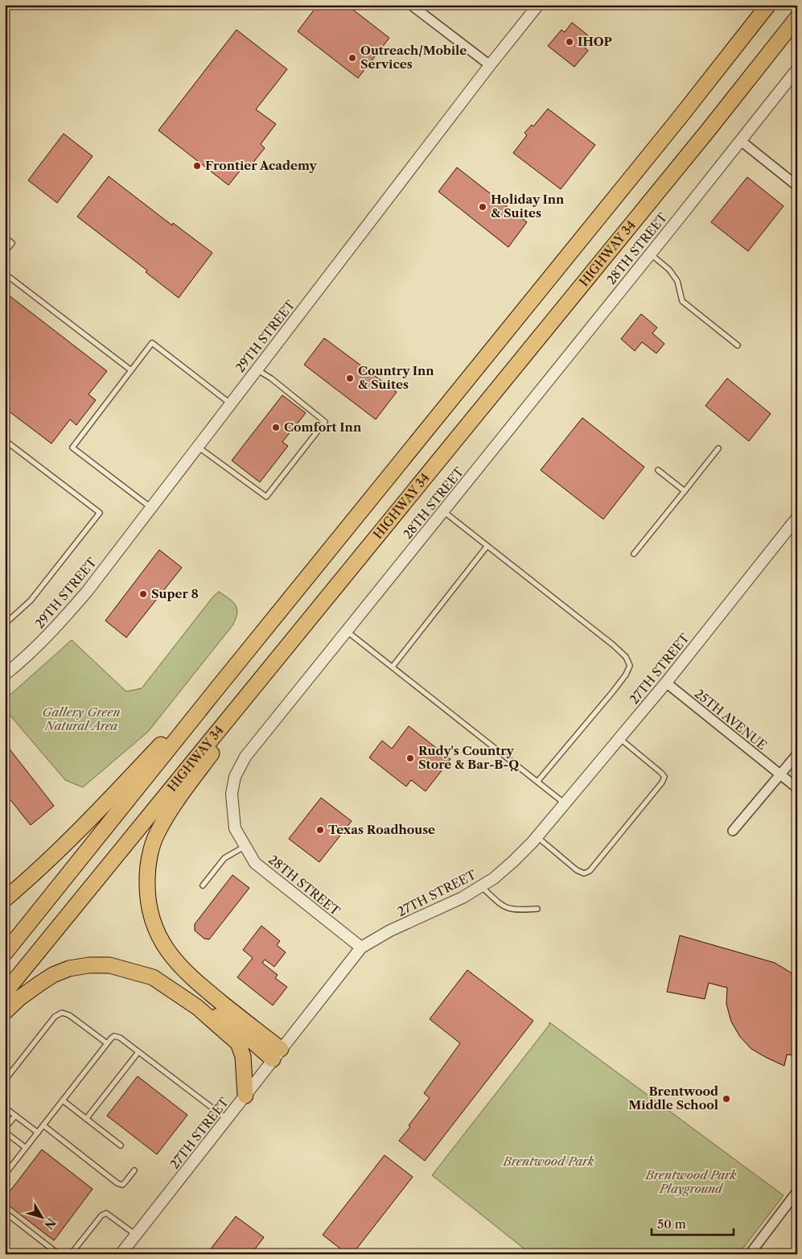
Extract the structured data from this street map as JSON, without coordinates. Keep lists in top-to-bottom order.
{
  "streets": {
    "highway": ["HIGHWAY 34"],
    "street": [
      "28TH STREET",
      "29TH STREET",
      "27TH STREET",
      "25TH AVENUE"
    ]
  },
  "crossings": [
    ["28TH STREET", "27TH STREET"],
    ["27TH STREET", "25TH AVENUE"]
  ],
  "parks": ["Gallery Green Natural Area", "Brentwood Park", "Brentwood Park Playground"],
  "places": [
    "IHOP",
    "Outreach/Mobile Services",
    "Frontier Academy",
    "Holiday Inn & Suites",
    "Country Inn & Suites",
    "Comfort Inn",
    "Super 8",
    "Rudy's Country Store & Bar-B-Q",
    "Texas Roadhouse",
    "Brentwood Middle School"
  ],
  "scale_bar": "50 m",
  "north": "bottom right"
}
